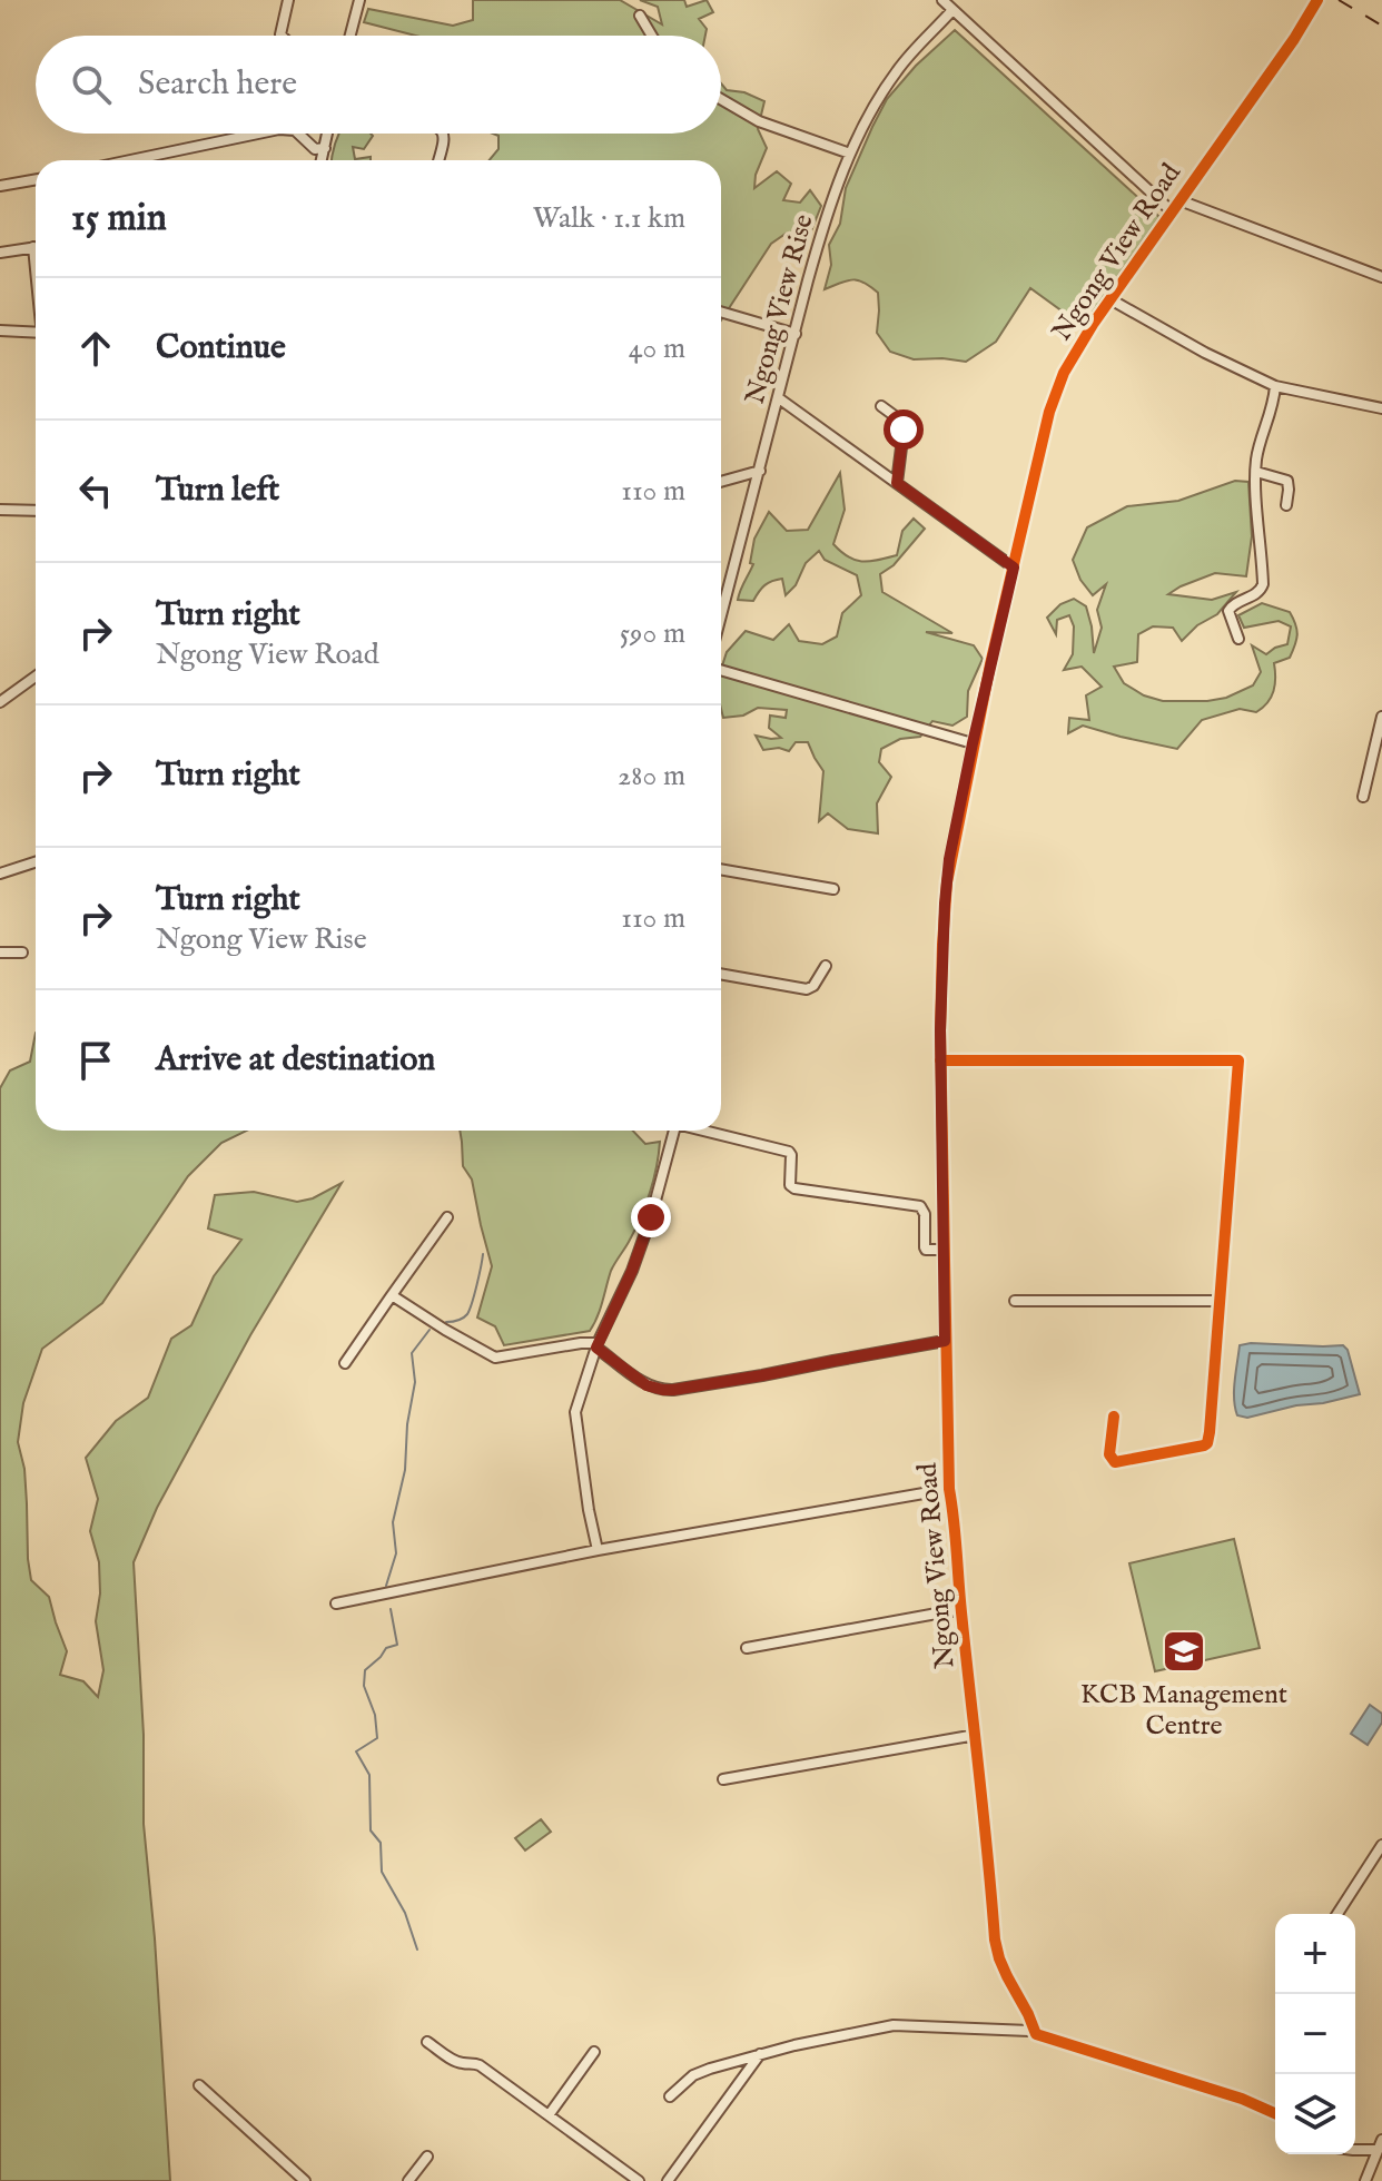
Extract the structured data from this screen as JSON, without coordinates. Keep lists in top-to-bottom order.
{
  "streets": {
    "street": ["Ngong View Road", "Ngong View Rise"]
  },
  "places": {
    "school or university": ["KCB Management Centre"]
  },
  "page": {
    "search": "Search here",
    "heading": ["15 min", "Walk · 1.1 km"],
    "list": [
      ["Continue", "40 m"],
      ["Turn left", "110 m"],
      ["Turn right", "Ngong View Road", "590 m"],
      ["Turn right", "280 m"],
      ["Turn right", "Ngong View Rise", "110 m"],
      "Arrive at destination"
    ],
    "map_buttons": ["+", "−"]
  }
}
